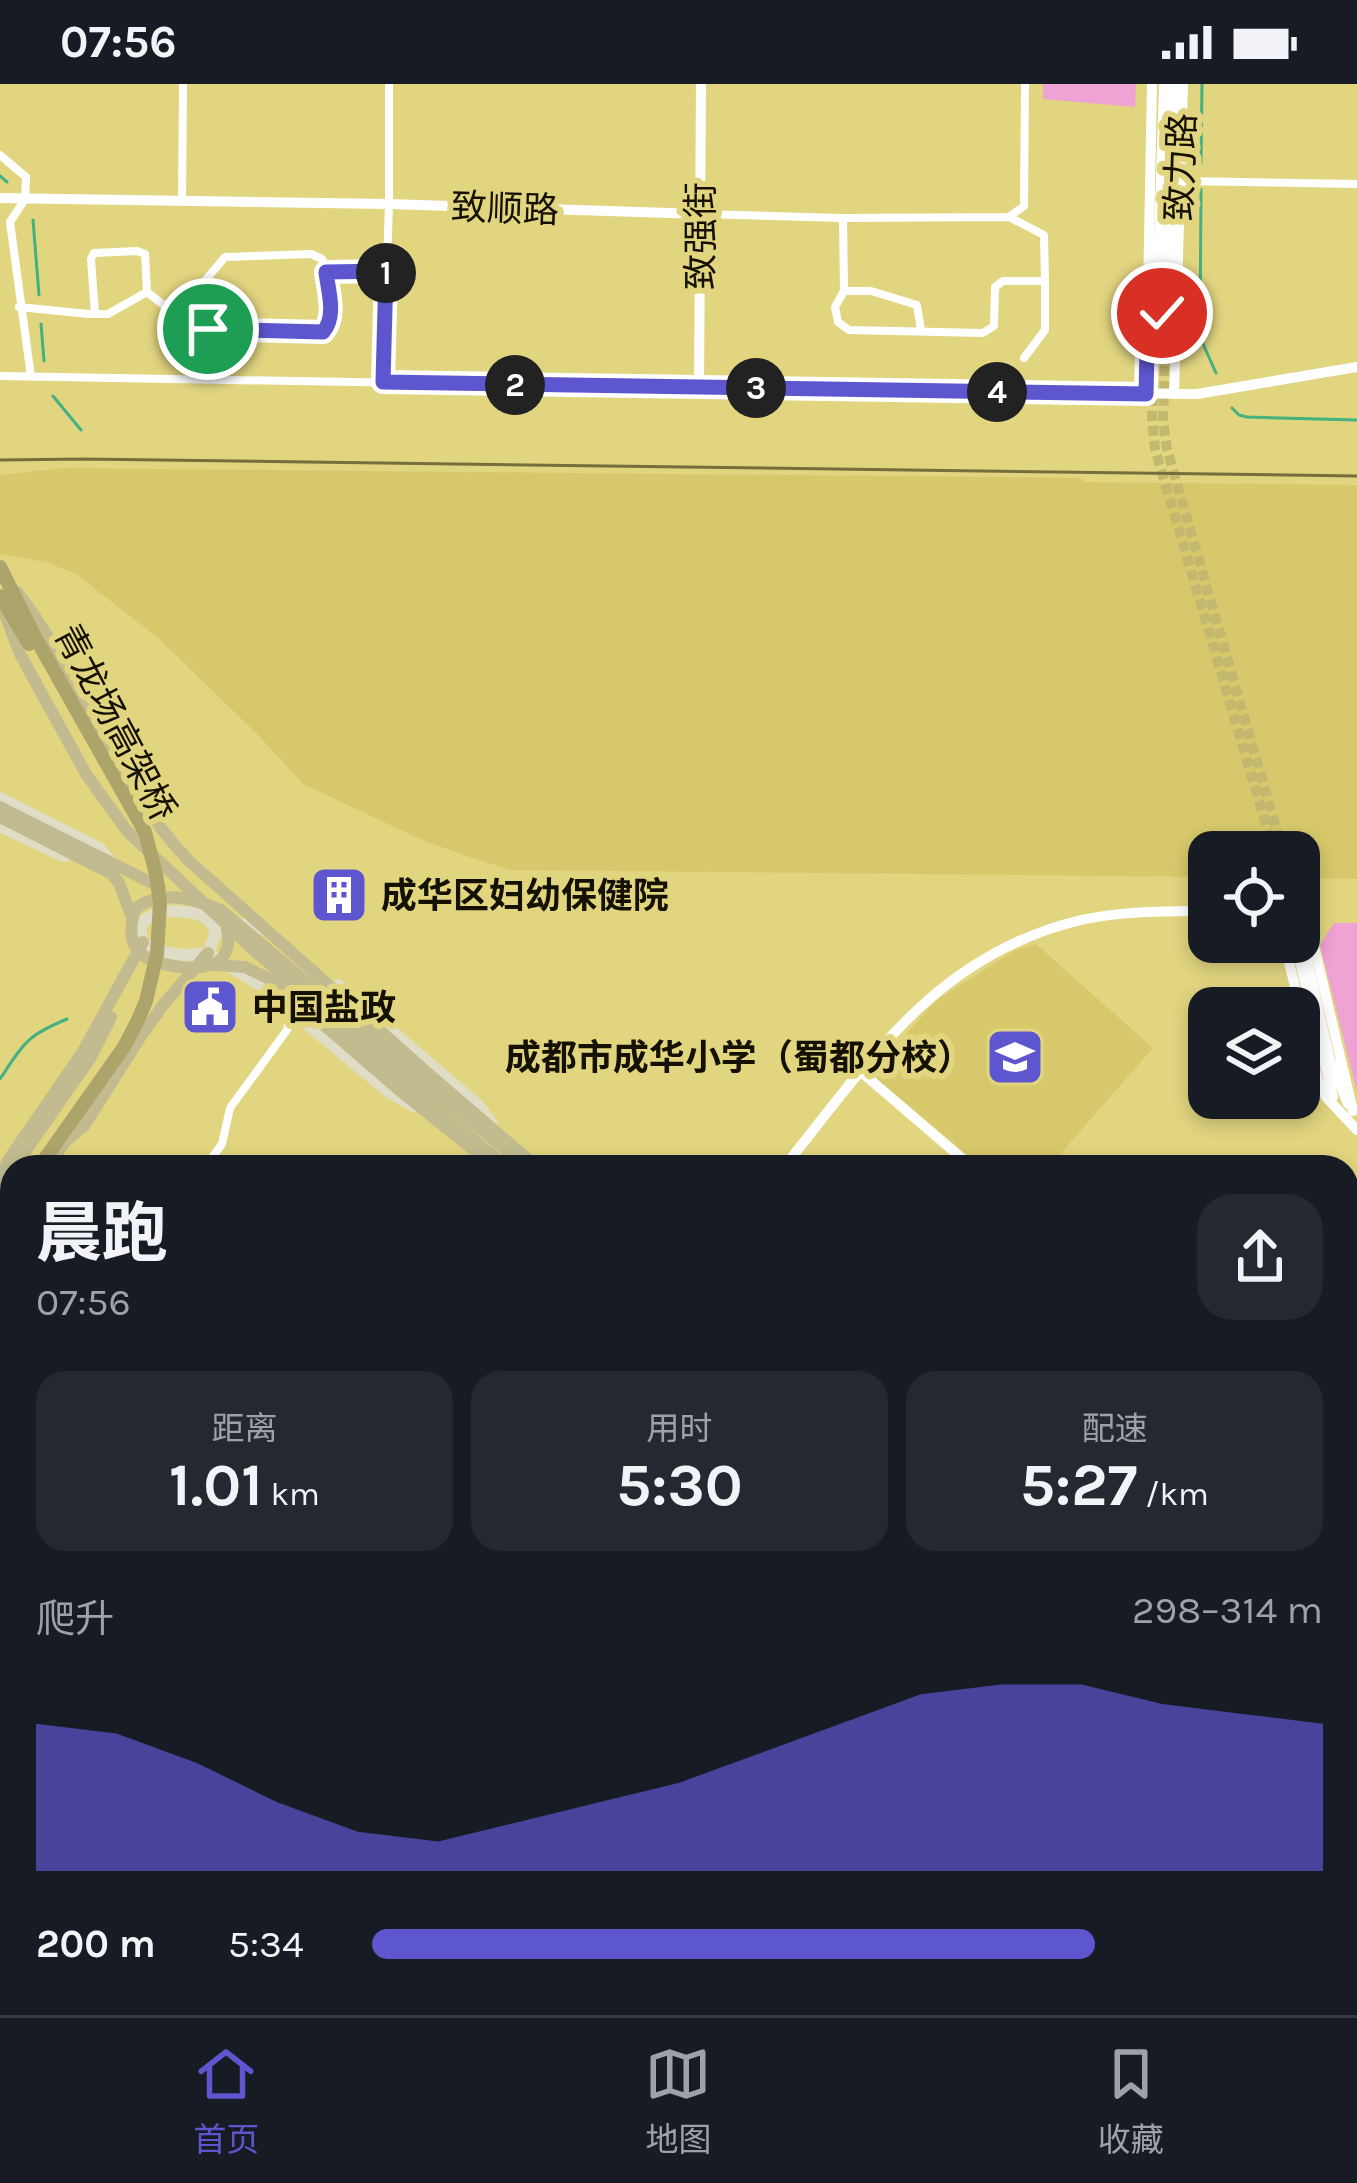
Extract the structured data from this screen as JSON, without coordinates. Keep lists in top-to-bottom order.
{
  "streets": {
    "highway": ["青龙场高架桥"],
    "street": ["致力路", "致顺路", "致强街"]
  },
  "crossings": [
    ["致顺路", "致强街"]
  ],
  "places": {
    "building": ["成华区妇幼保健院"],
    "public building": ["中国盐政"],
    "school or university": ["成都市成华小学（蜀都分校）"]
  },
  "page": {
    "status": "07:56",
    "pins": [
      "1",
      "2",
      "3",
      "4"
    ],
    "heading": ["晨跑", "07:56"],
    "stats": [
      ["距离", "1.01 km"],
      ["用时", "5:30"],
      ["配速", "5:27 /km"]
    ],
    "chart": ["爬升", "298–314 m"],
    "list": [
      {
        "name": "200 m",
        "note": "5:34"
      }
    ],
    "tabs": ["首页", "地图", "收藏"]
  }
}
